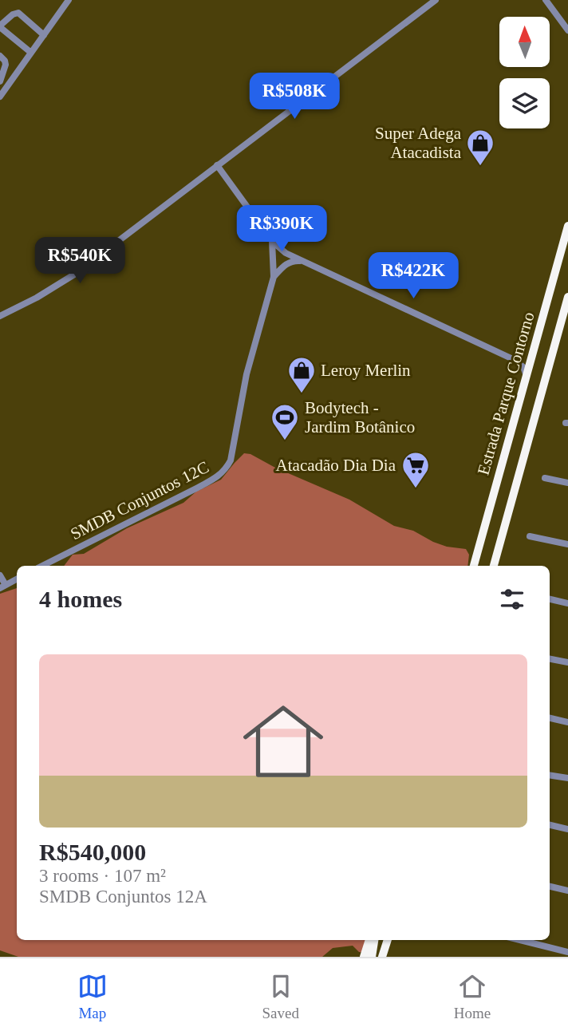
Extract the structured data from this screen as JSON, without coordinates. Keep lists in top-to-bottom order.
{
  "streets": {
    "highway": ["Estrada Parque Contorno"],
    "street": ["SMDB Conjuntos 12C"]
  },
  "places": {
    "shop": ["Super Adega Atacadista", "Leroy Merlin"],
    "sports": ["Bodytech - Jardim Botânico"],
    "supermarket": ["Atacadão Dia Dia"]
  },
  "north": "top",
  "page": {
    "price": [
      "R$508K",
      "R$390K",
      "R$540K",
      "R$422K"
    ],
    "heading": "4 homes",
    "list": [
      {
        "name": "R$540,000",
        "note": "3 rooms · 107 m² · SMDB Conjuntos 12A"
      }
    ],
    "tabs": ["Map", "Saved", "Home"]
  }
}
